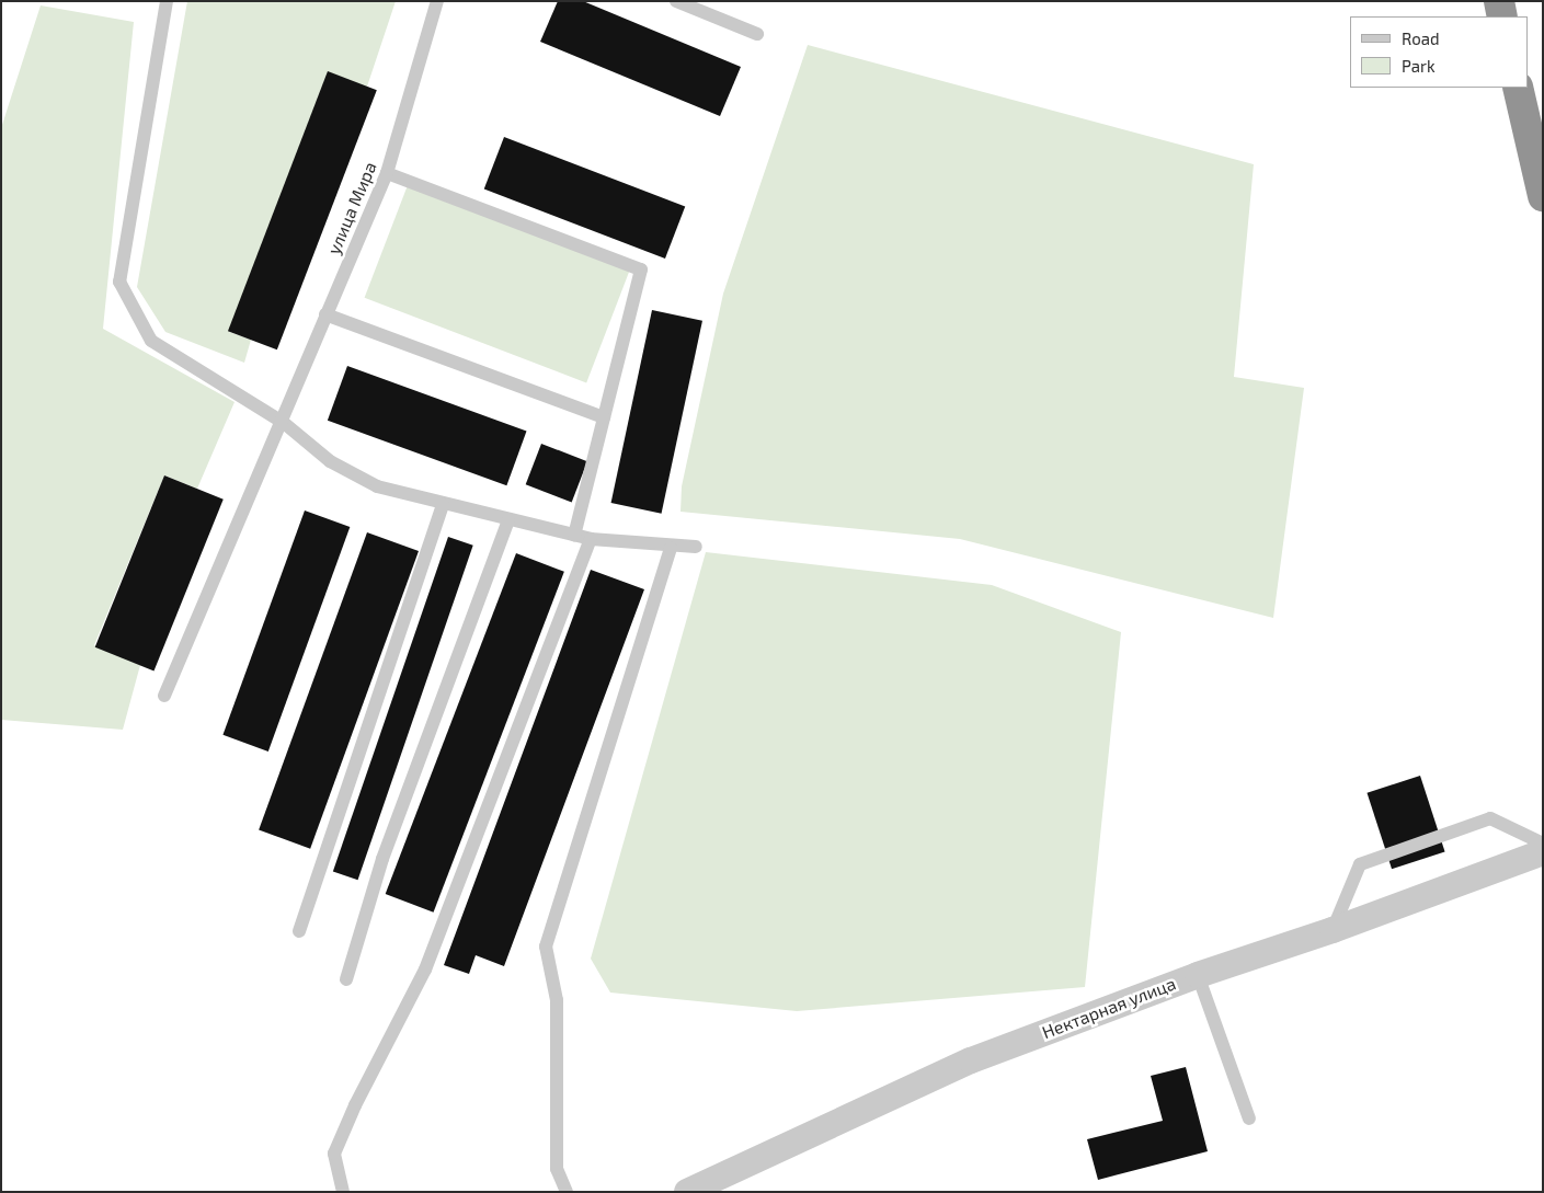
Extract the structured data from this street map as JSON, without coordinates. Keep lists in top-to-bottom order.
{
  "streets": {
    "street": ["Нектарная улица"],
    "lane": ["улица Мира"]
  },
  "legend": ["Road", "Park"]
}
